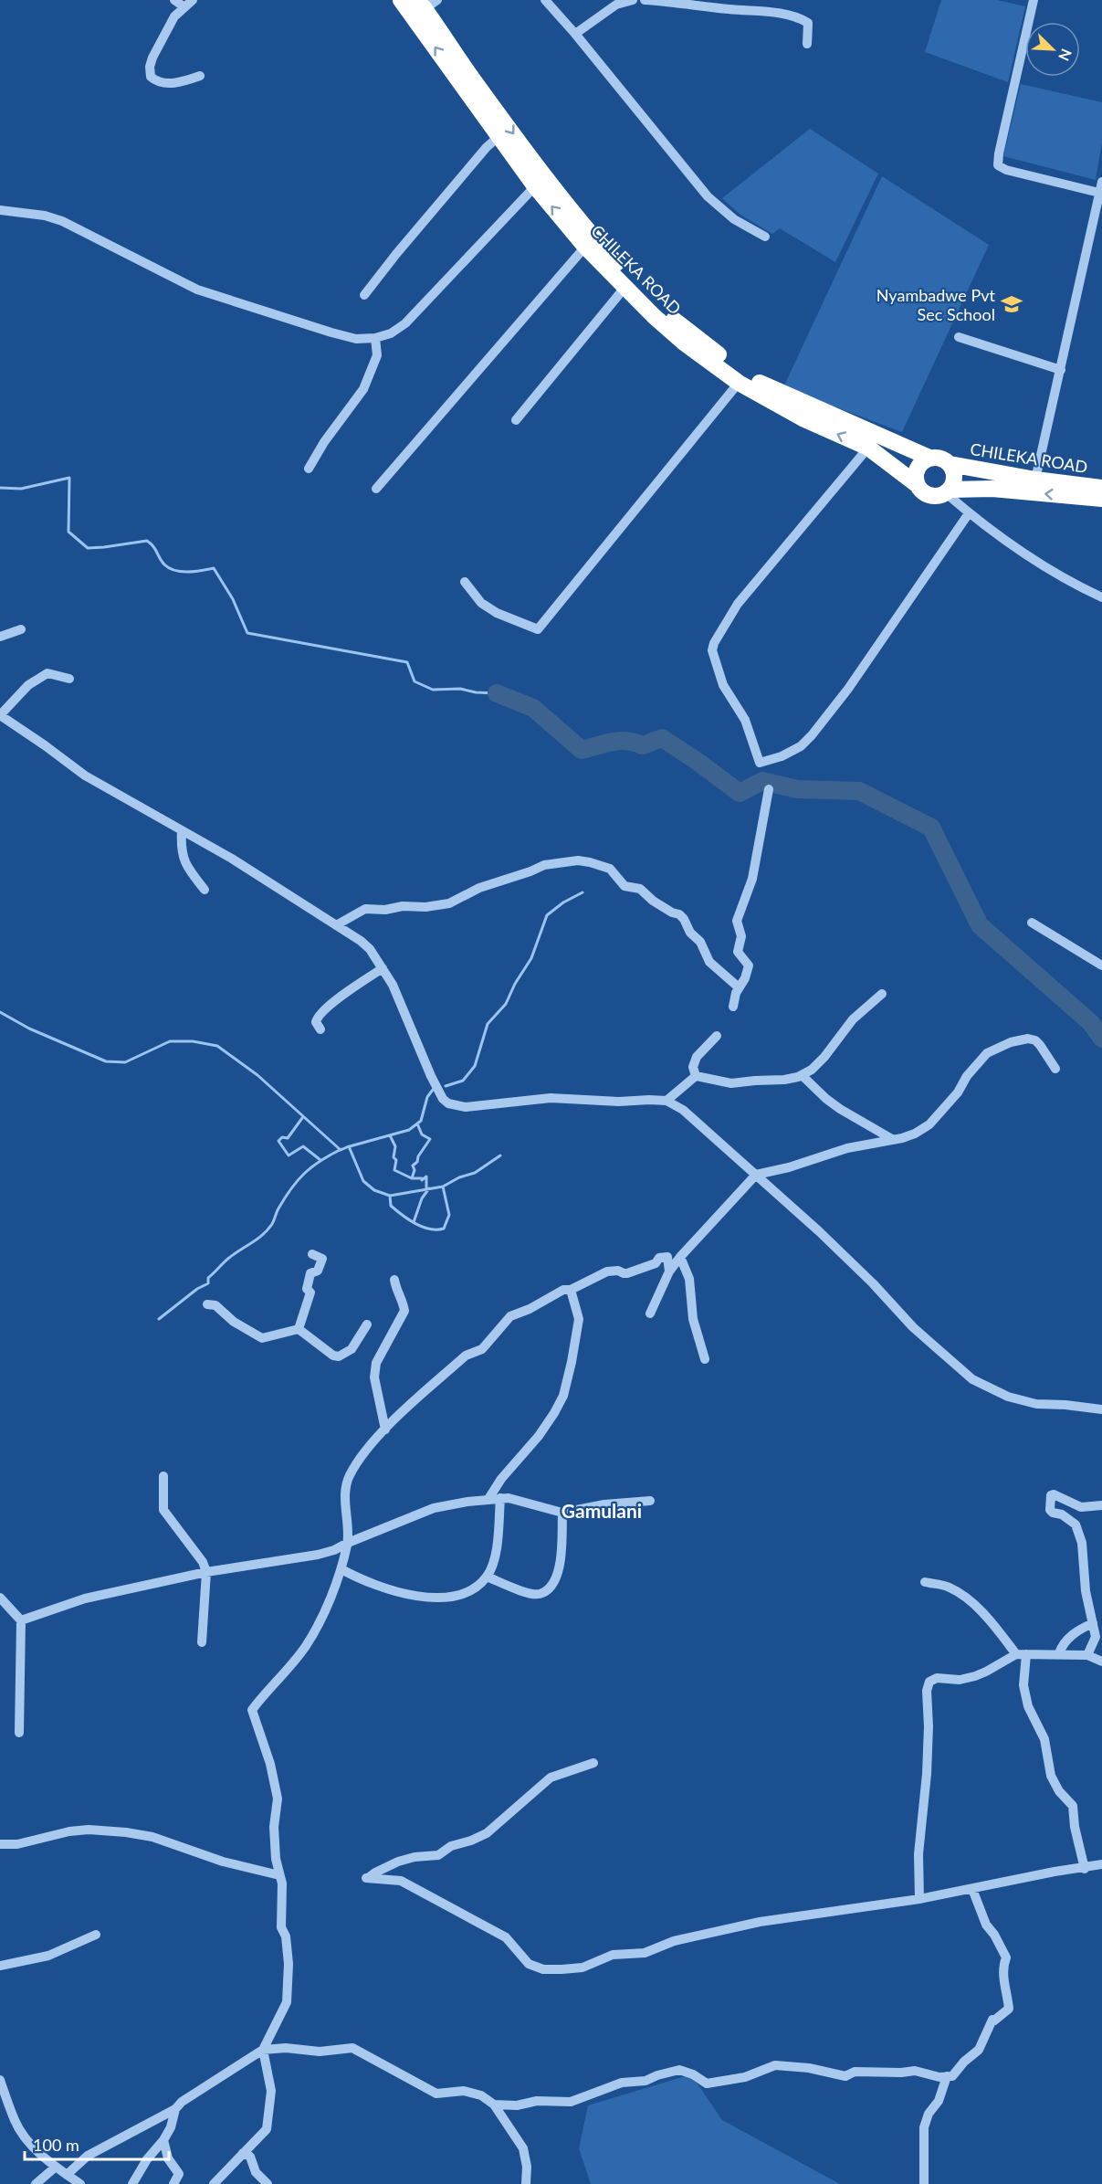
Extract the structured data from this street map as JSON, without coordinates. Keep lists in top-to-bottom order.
{
  "streets": {
    "highway": ["CHILEKA ROAD"]
  },
  "districts": ["Gamulani"],
  "places": {
    "school or university": ["Nyambadwe Pvt Sec School"]
  },
  "scale_bar": "100 m",
  "north": "bottom right"
}
